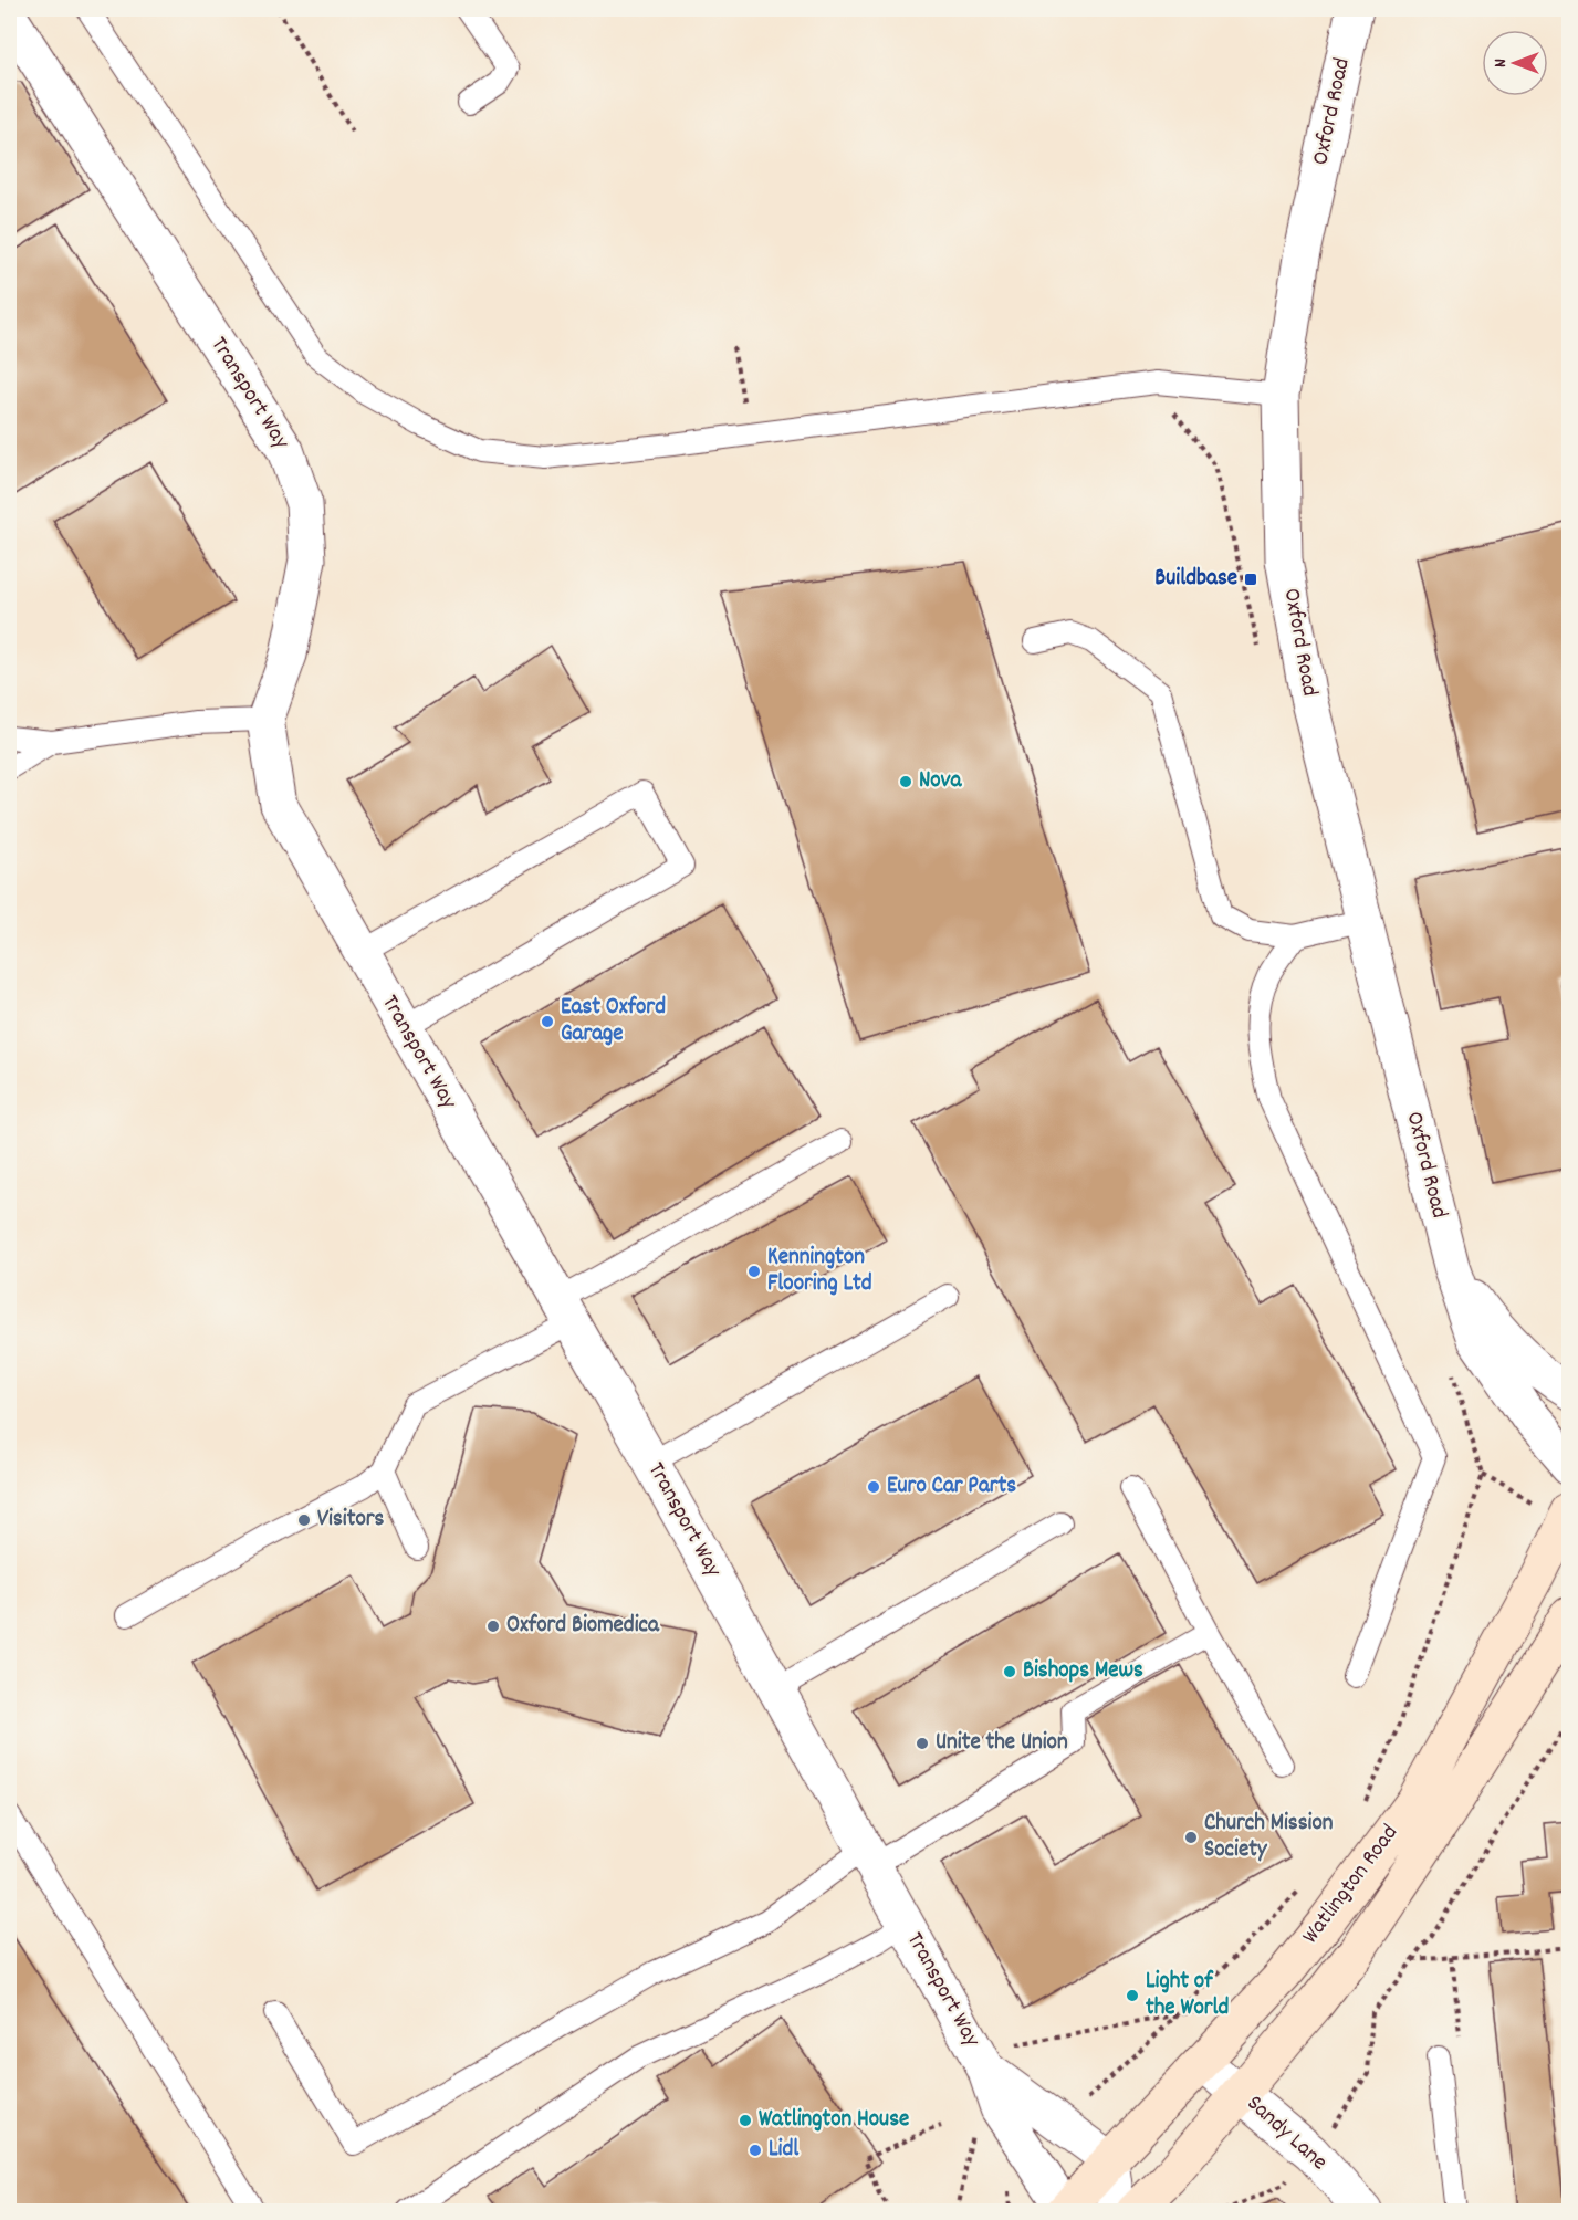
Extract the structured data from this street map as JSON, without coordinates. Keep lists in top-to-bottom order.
{
  "streets": {
    "main road": ["Watlington Road"],
    "street": ["Oxford Road", "Transport Way", "Sandy Lane"]
  },
  "crossings": [
    ["Transport Way", "Watlington Road"],
    ["Watlington Road", "Sandy Lane"]
  ],
  "places": {
    "transit": ["Buildbase"],
    "other": [
      "Nova",
      "East Oxford Garage",
      "Kennington Flooring Ltd",
      "Euro Car Parts",
      "Visitors",
      "Oxford Biomedica",
      "Bishops Mews",
      "Unite the Union",
      "Church Mission Society",
      "Light of the World",
      "Watlington House",
      "Lidl"
    ]
  },
  "north": "left"
}
